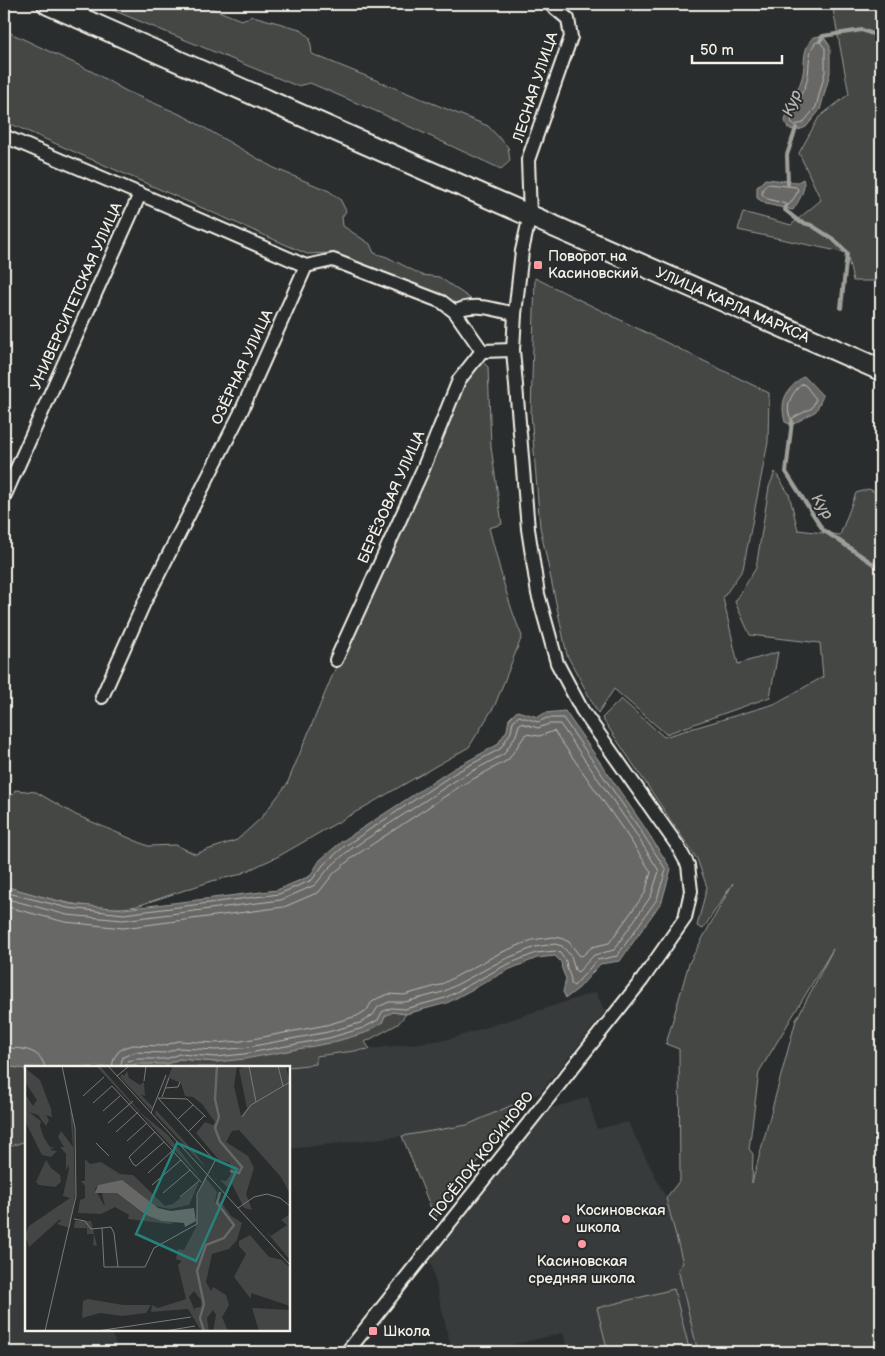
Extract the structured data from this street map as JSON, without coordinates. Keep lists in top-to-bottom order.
{
  "streets": {
    "main road": ["УЛИЦА КАРЛА МАРКСА"],
    "street": [
      "ЛЕСНАЯ УЛИЦА",
      "УНИВЕРСИТЕТСКАЯ УЛИЦА",
      "ОЗЁРНАЯ УЛИЦА",
      "БЕРЁЗОВАЯ УЛИЦА",
      "ПОСЁЛОК КОСИНОВО"
    ]
  },
  "crossings": [
    ["ЛЕСНАЯ УЛИЦА", "ПОСЁЛОК КОСИНОВО"],
    ["УНИВЕРСИТЕТСКАЯ УЛИЦА", "ОЗЁРНАЯ УЛИЦА"],
    ["УЛИЦА КАРЛА МАРКСА", "ПОСЁЛОК КОСИНОВО"]
  ],
  "water": ["Кур"],
  "places": {
    "transit": ["Поворот на Касиновский", "Школа"],
    "other": ["Косиновская школа", "Касиновская средняя школа"]
  },
  "scale_bar": "50 m"
}
